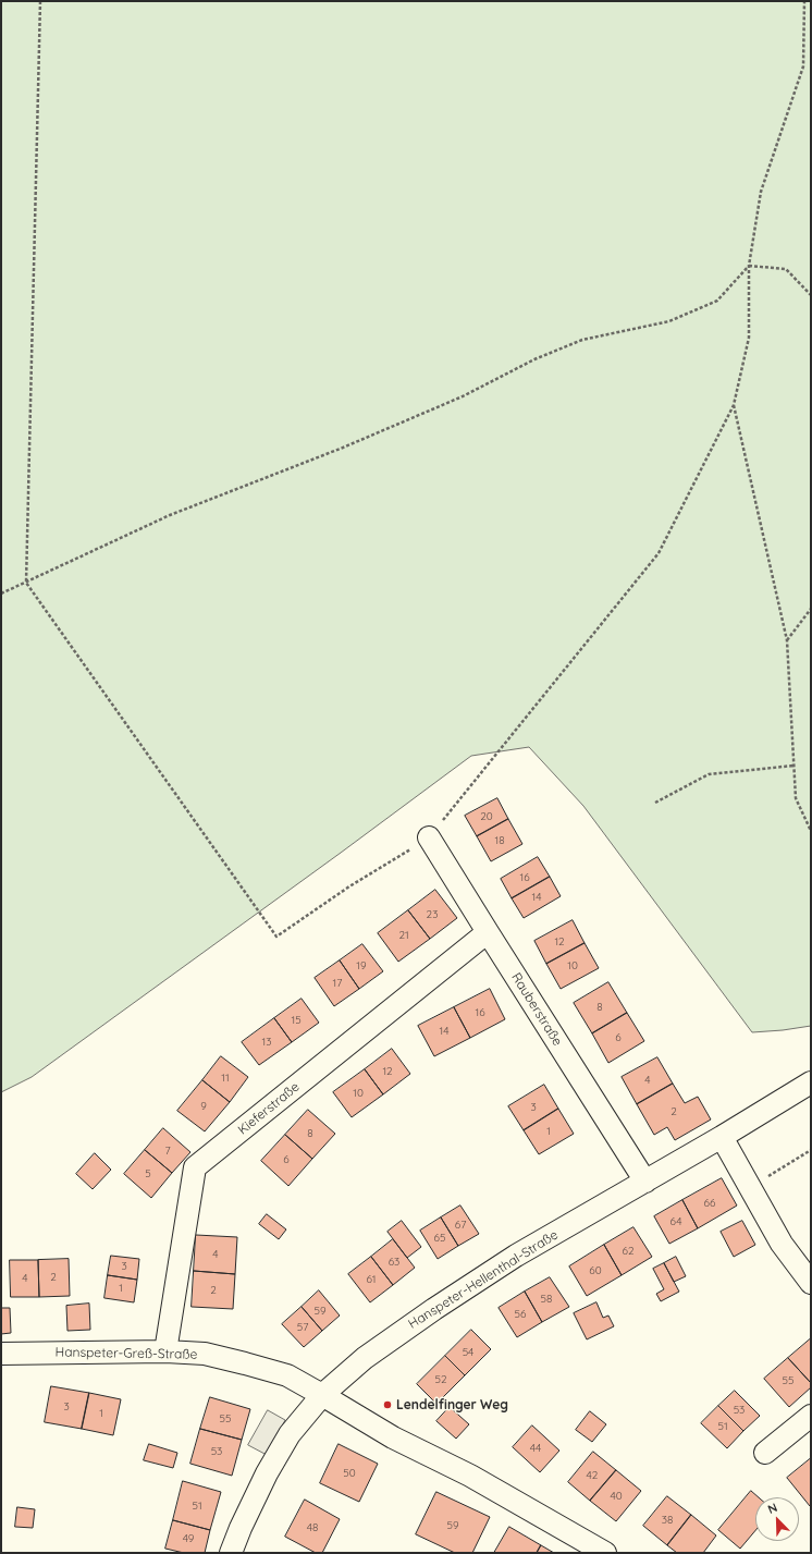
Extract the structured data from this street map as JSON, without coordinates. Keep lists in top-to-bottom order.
{
  "streets": {
    "street": [
      "Rauberstraße",
      "Kieferstraße",
      "Hanspeter-Hellenthal-Straße",
      "Hanspeter-Greß-Straße"
    ]
  },
  "crossings": [
    ["Rauberstraße", "Kieferstraße"],
    ["Rauberstraße", "Hanspeter-Hellenthal-Straße"],
    ["Kieferstraße", "Hanspeter-Greß-Straße"],
    ["Hanspeter-Hellenthal-Straße", "Hanspeter-Greß-Straße"]
  ],
  "places": ["Lendelfinger Weg"],
  "house_numbers": [
    "20",
    "18",
    "16",
    "14",
    "23",
    "21",
    "12",
    "19",
    "10",
    "17",
    "8",
    "16",
    "15",
    "14",
    "6",
    "13",
    "12",
    "11",
    "4",
    "10",
    "9",
    "3",
    "2",
    "1",
    "8",
    "7",
    "6",
    "5",
    "66",
    "64",
    "67",
    "65",
    "62",
    "4",
    "63",
    "3",
    "60",
    "2",
    "4",
    "61",
    "1",
    "2",
    "58",
    "59",
    "56",
    "57",
    "54",
    "52",
    "55",
    "3",
    "53",
    "1",
    "55",
    "51",
    "44",
    "53",
    "50",
    "42",
    "40",
    "51",
    "38",
    "59",
    "48",
    "49"
  ],
  "north": "top left"
}
